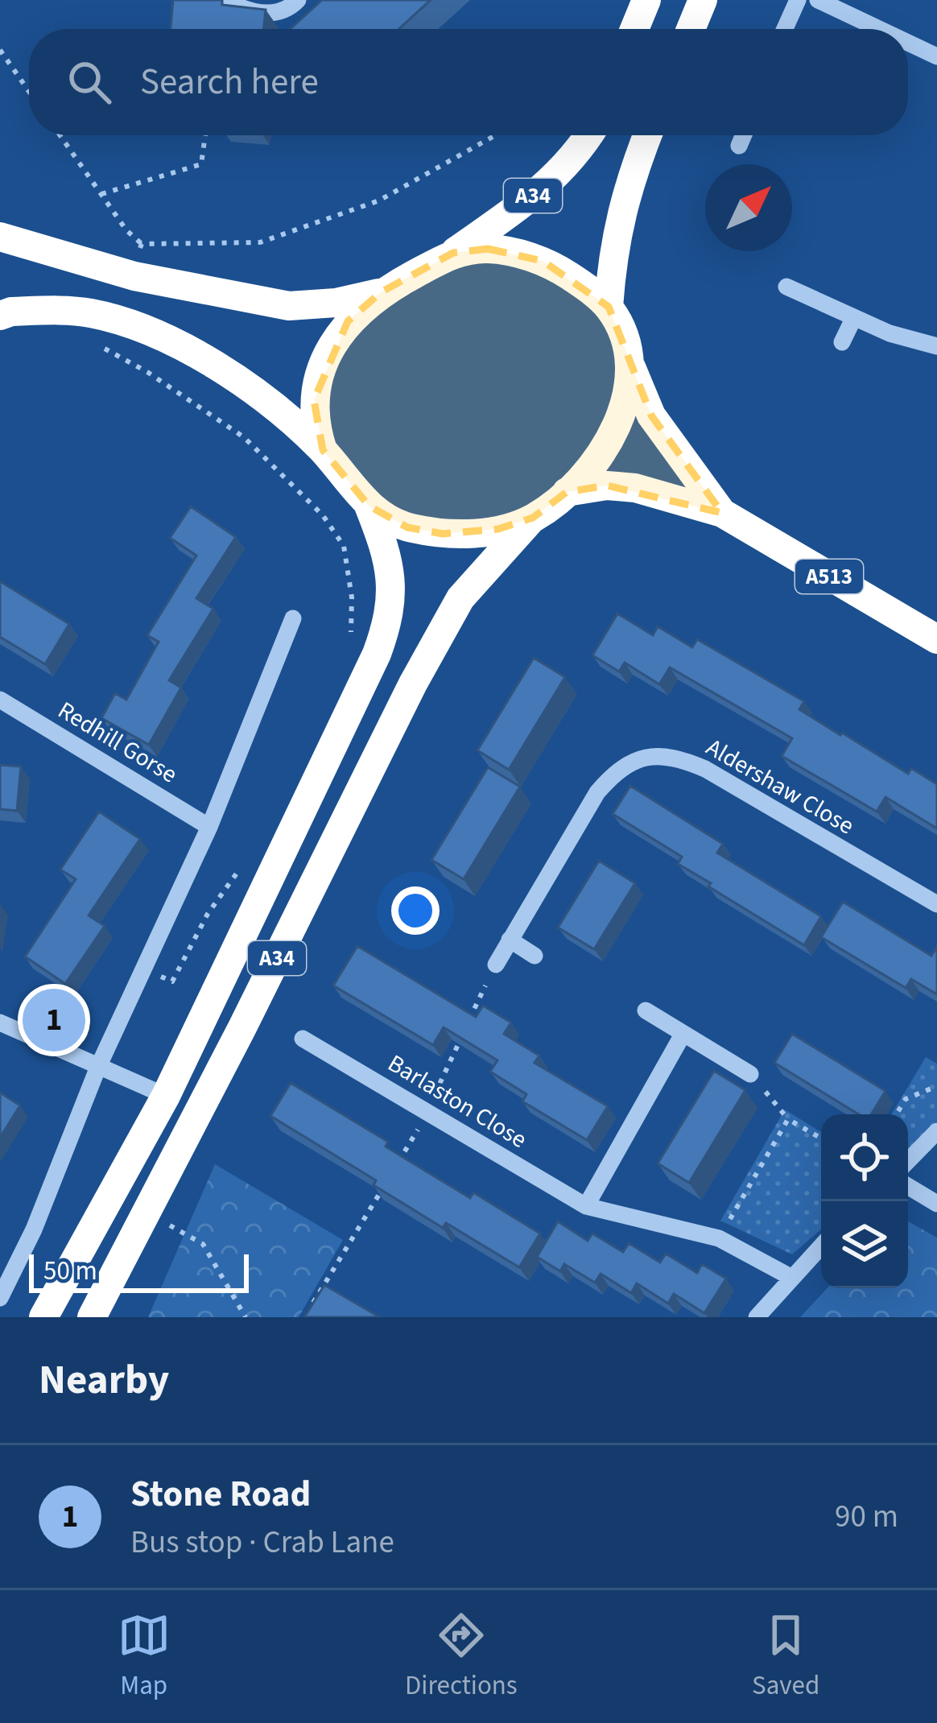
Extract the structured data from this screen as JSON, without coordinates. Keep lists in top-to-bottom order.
{
  "streets": {
    "highway": ["A34", "A513"],
    "street": ["Redhill Gorse", "Aldershaw Close", "Barlaston Close"]
  },
  "crossings": [
    ["A34", "A513"]
  ],
  "scale_bar": "50 m",
  "north": "top right",
  "page": {
    "search": "Search here",
    "pins": "1",
    "scale": "50 m",
    "heading": "Nearby",
    "list": [
      {
        "mark": "1",
        "name": "Stone Road",
        "note": "Bus stop · Crab Lane",
        "value": "90 m"
      }
    ],
    "nav": ["Map", "Directions", "Saved"]
  }
}
